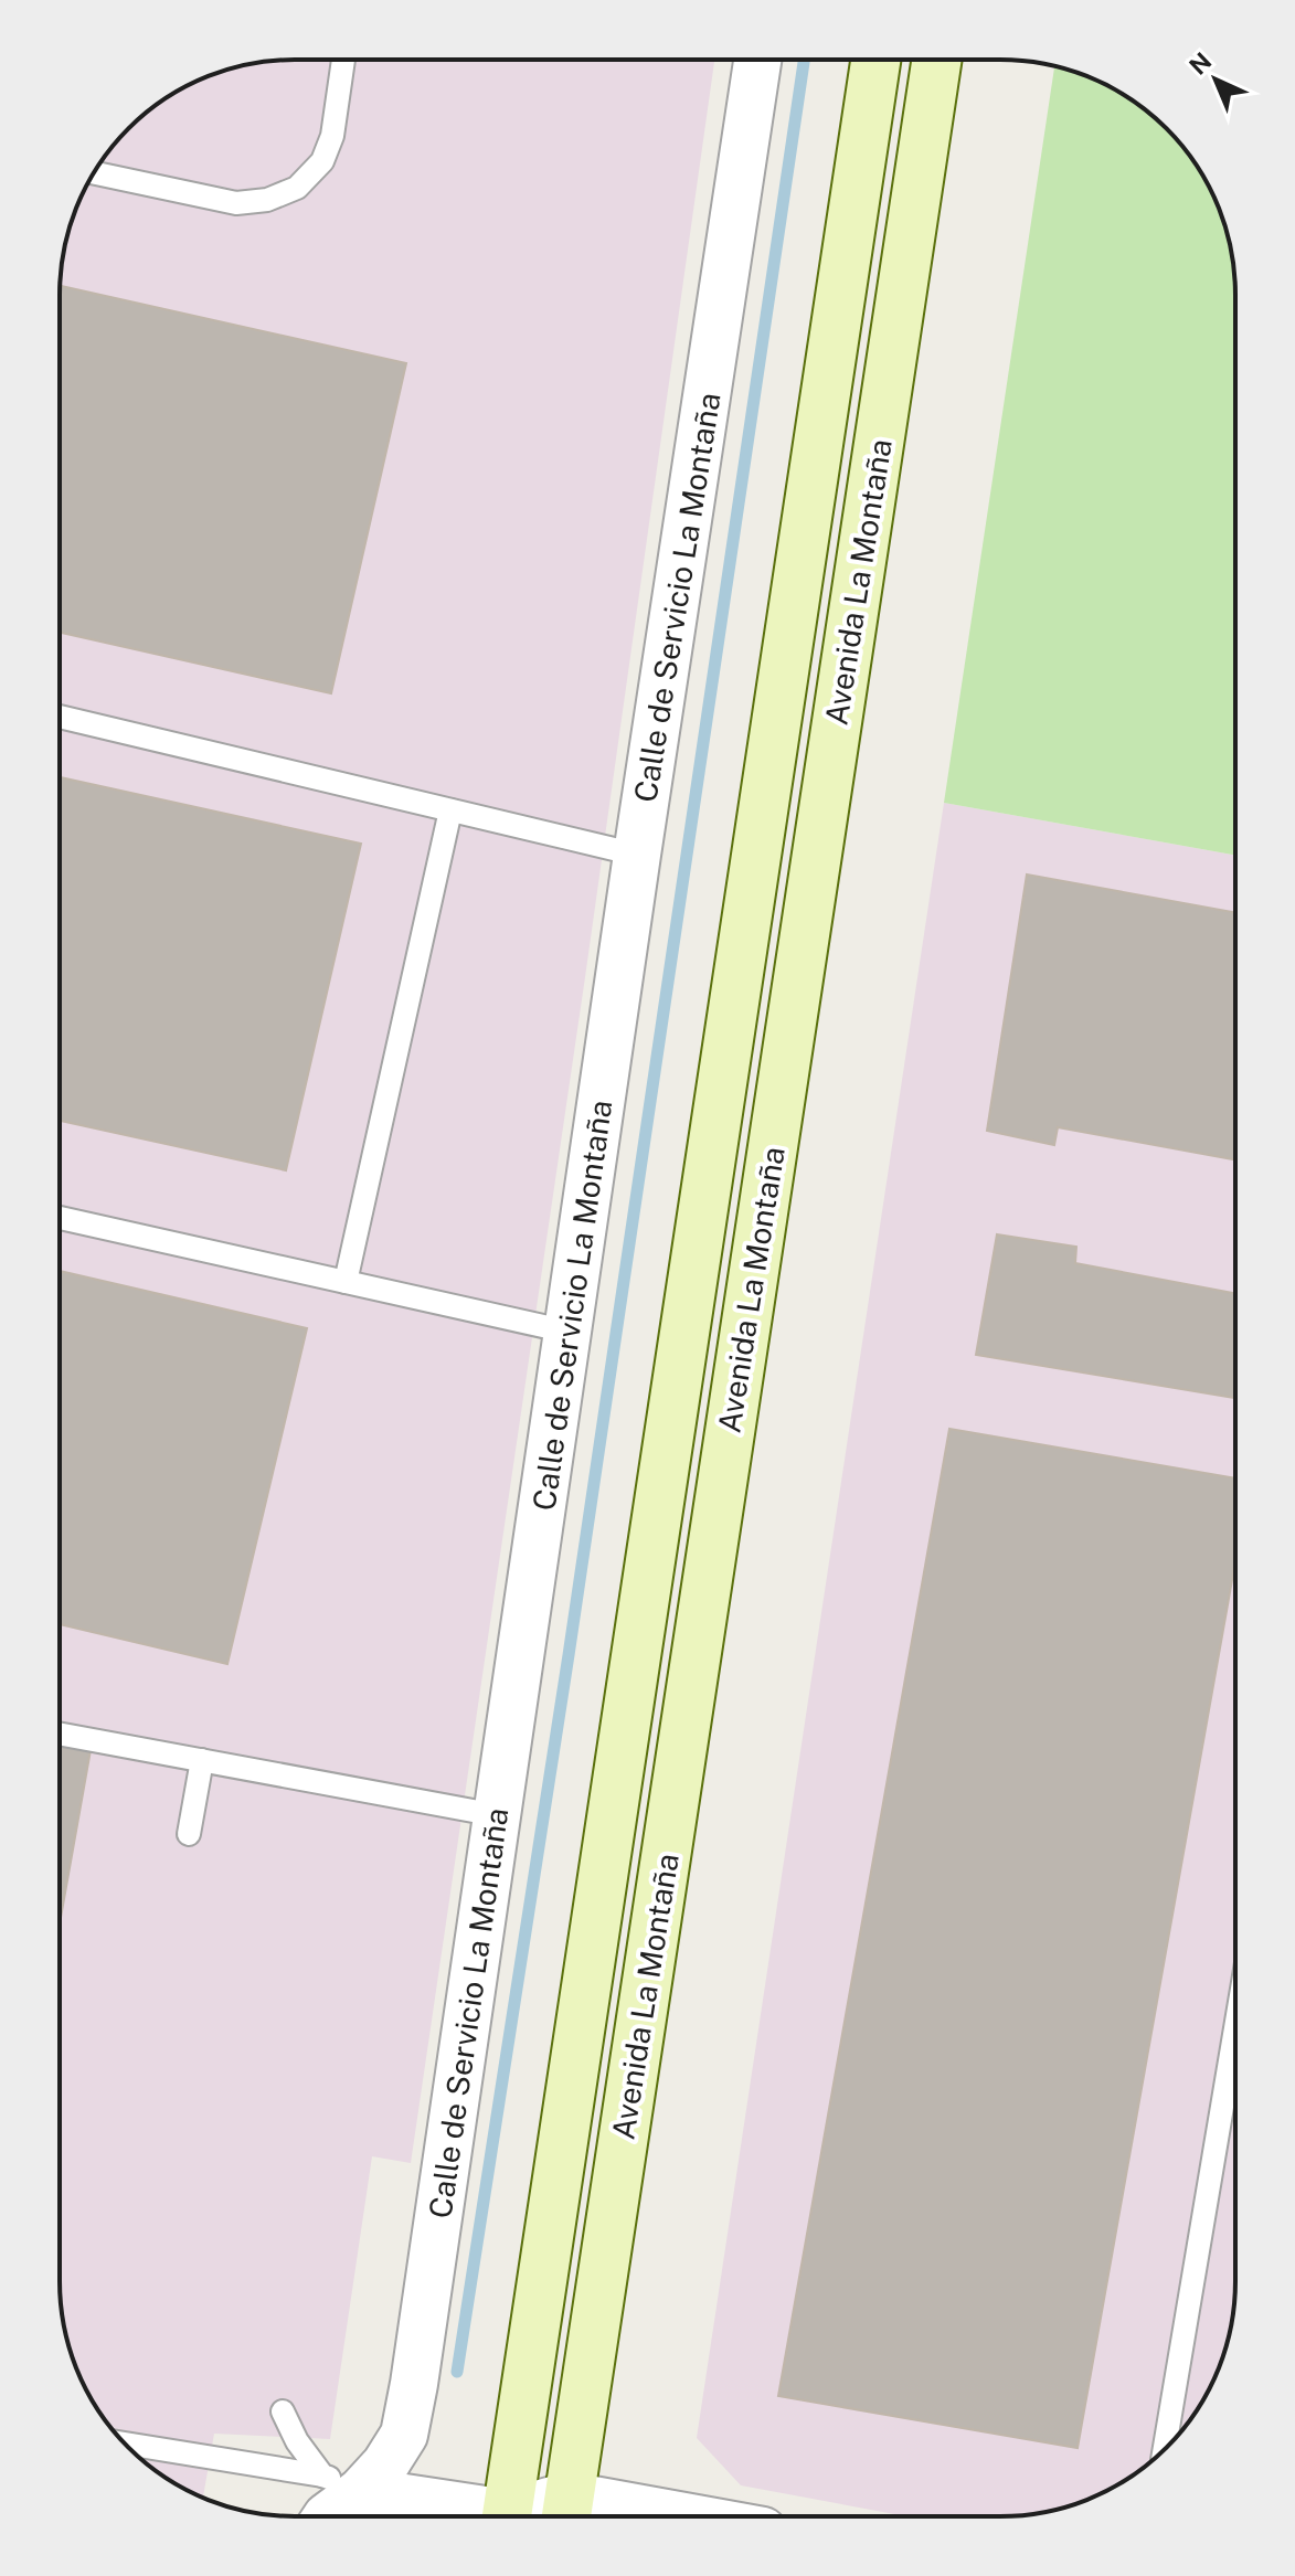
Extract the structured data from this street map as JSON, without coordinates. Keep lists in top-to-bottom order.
{
  "streets": {
    "main road": ["Avenida La Montaña"],
    "street": ["Calle de Servicio La Montaña"]
  },
  "north": "top left"
}
